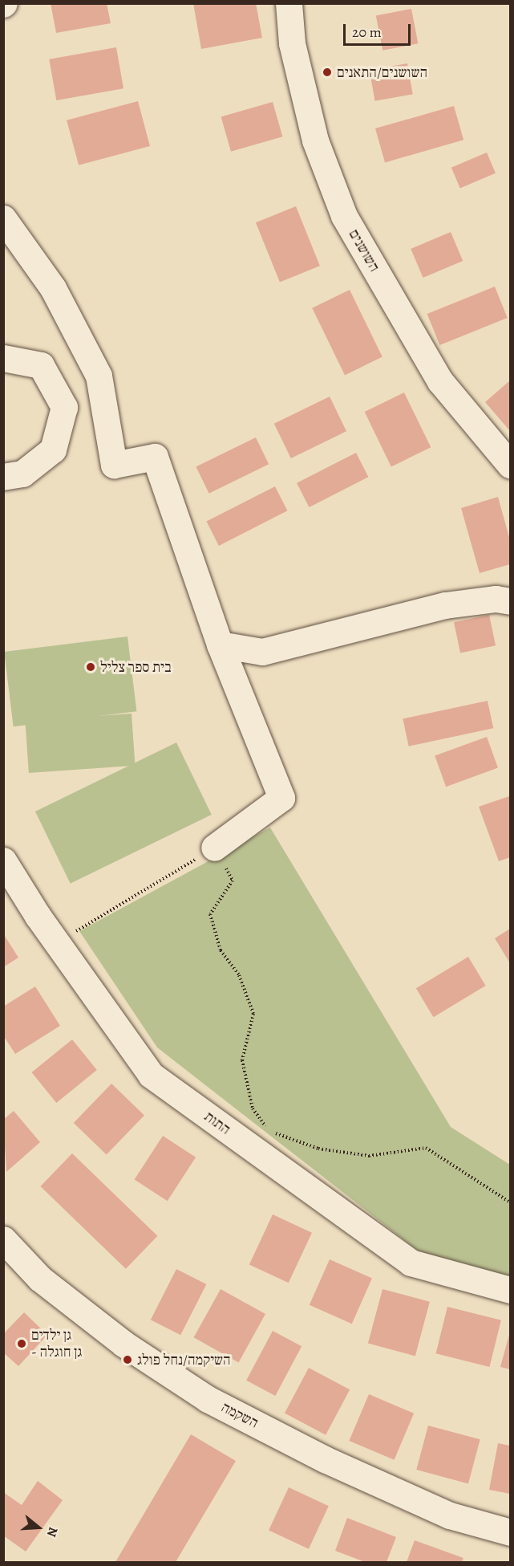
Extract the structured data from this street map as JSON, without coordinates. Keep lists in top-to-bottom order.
{
  "streets": {
    "street": ["השושנים", "התות", "השקמה"]
  },
  "places": [
    "השושנים/התאנים",
    "בית ספר צליל",
    "גן ילדים - גן חוגלה",
    "השיקמה/נחל פולג"
  ],
  "scale_bar": "20 m",
  "north": "right"
}
